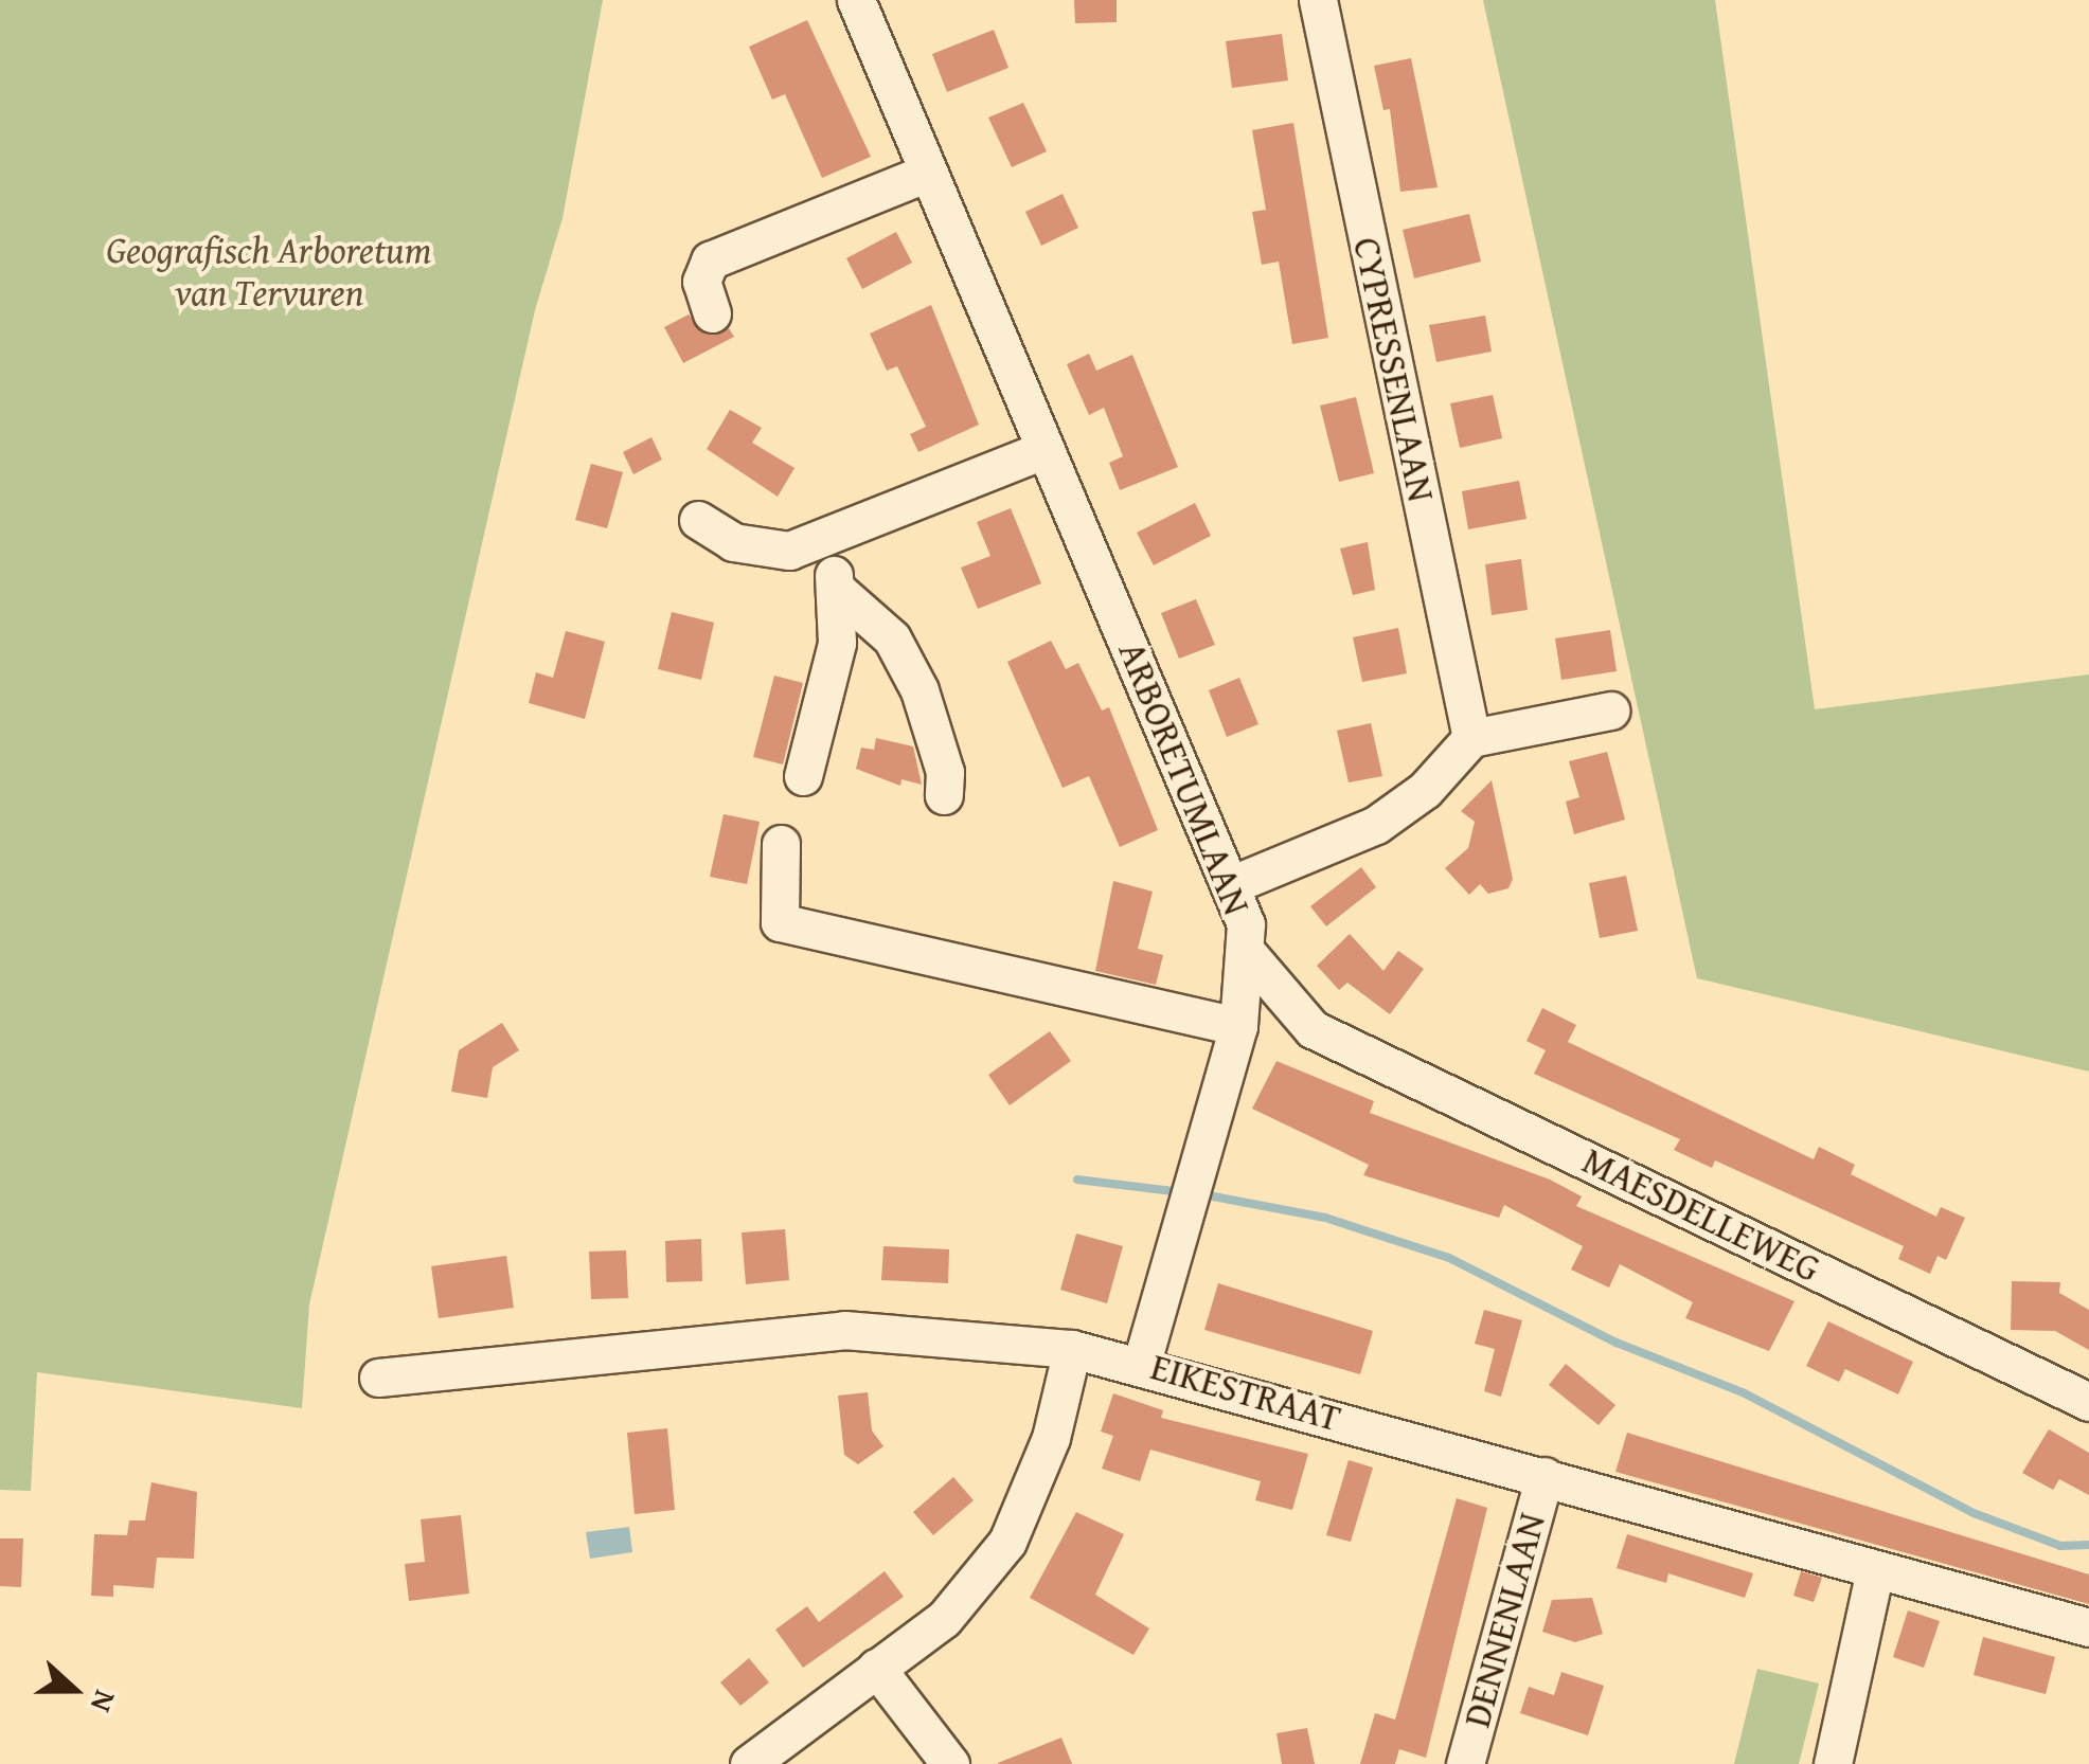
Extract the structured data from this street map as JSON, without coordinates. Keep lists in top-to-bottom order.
{
  "streets": {
    "street": [
      "CYPRESSENLAAN",
      "ARBORETUMLAAN",
      "MAESDELLEWEG",
      "EIKESTRAAT",
      "DENNENLAAN"
    ]
  },
  "crossings": [
    ["ARBORETUMLAAN", "MAESDELLEWEG"],
    ["ARBORETUMLAAN", "EIKESTRAAT"],
    ["EIKESTRAAT", "DENNENLAAN"]
  ],
  "parks": ["Geografisch Arboretum van Tervuren"],
  "north": "right"
}
